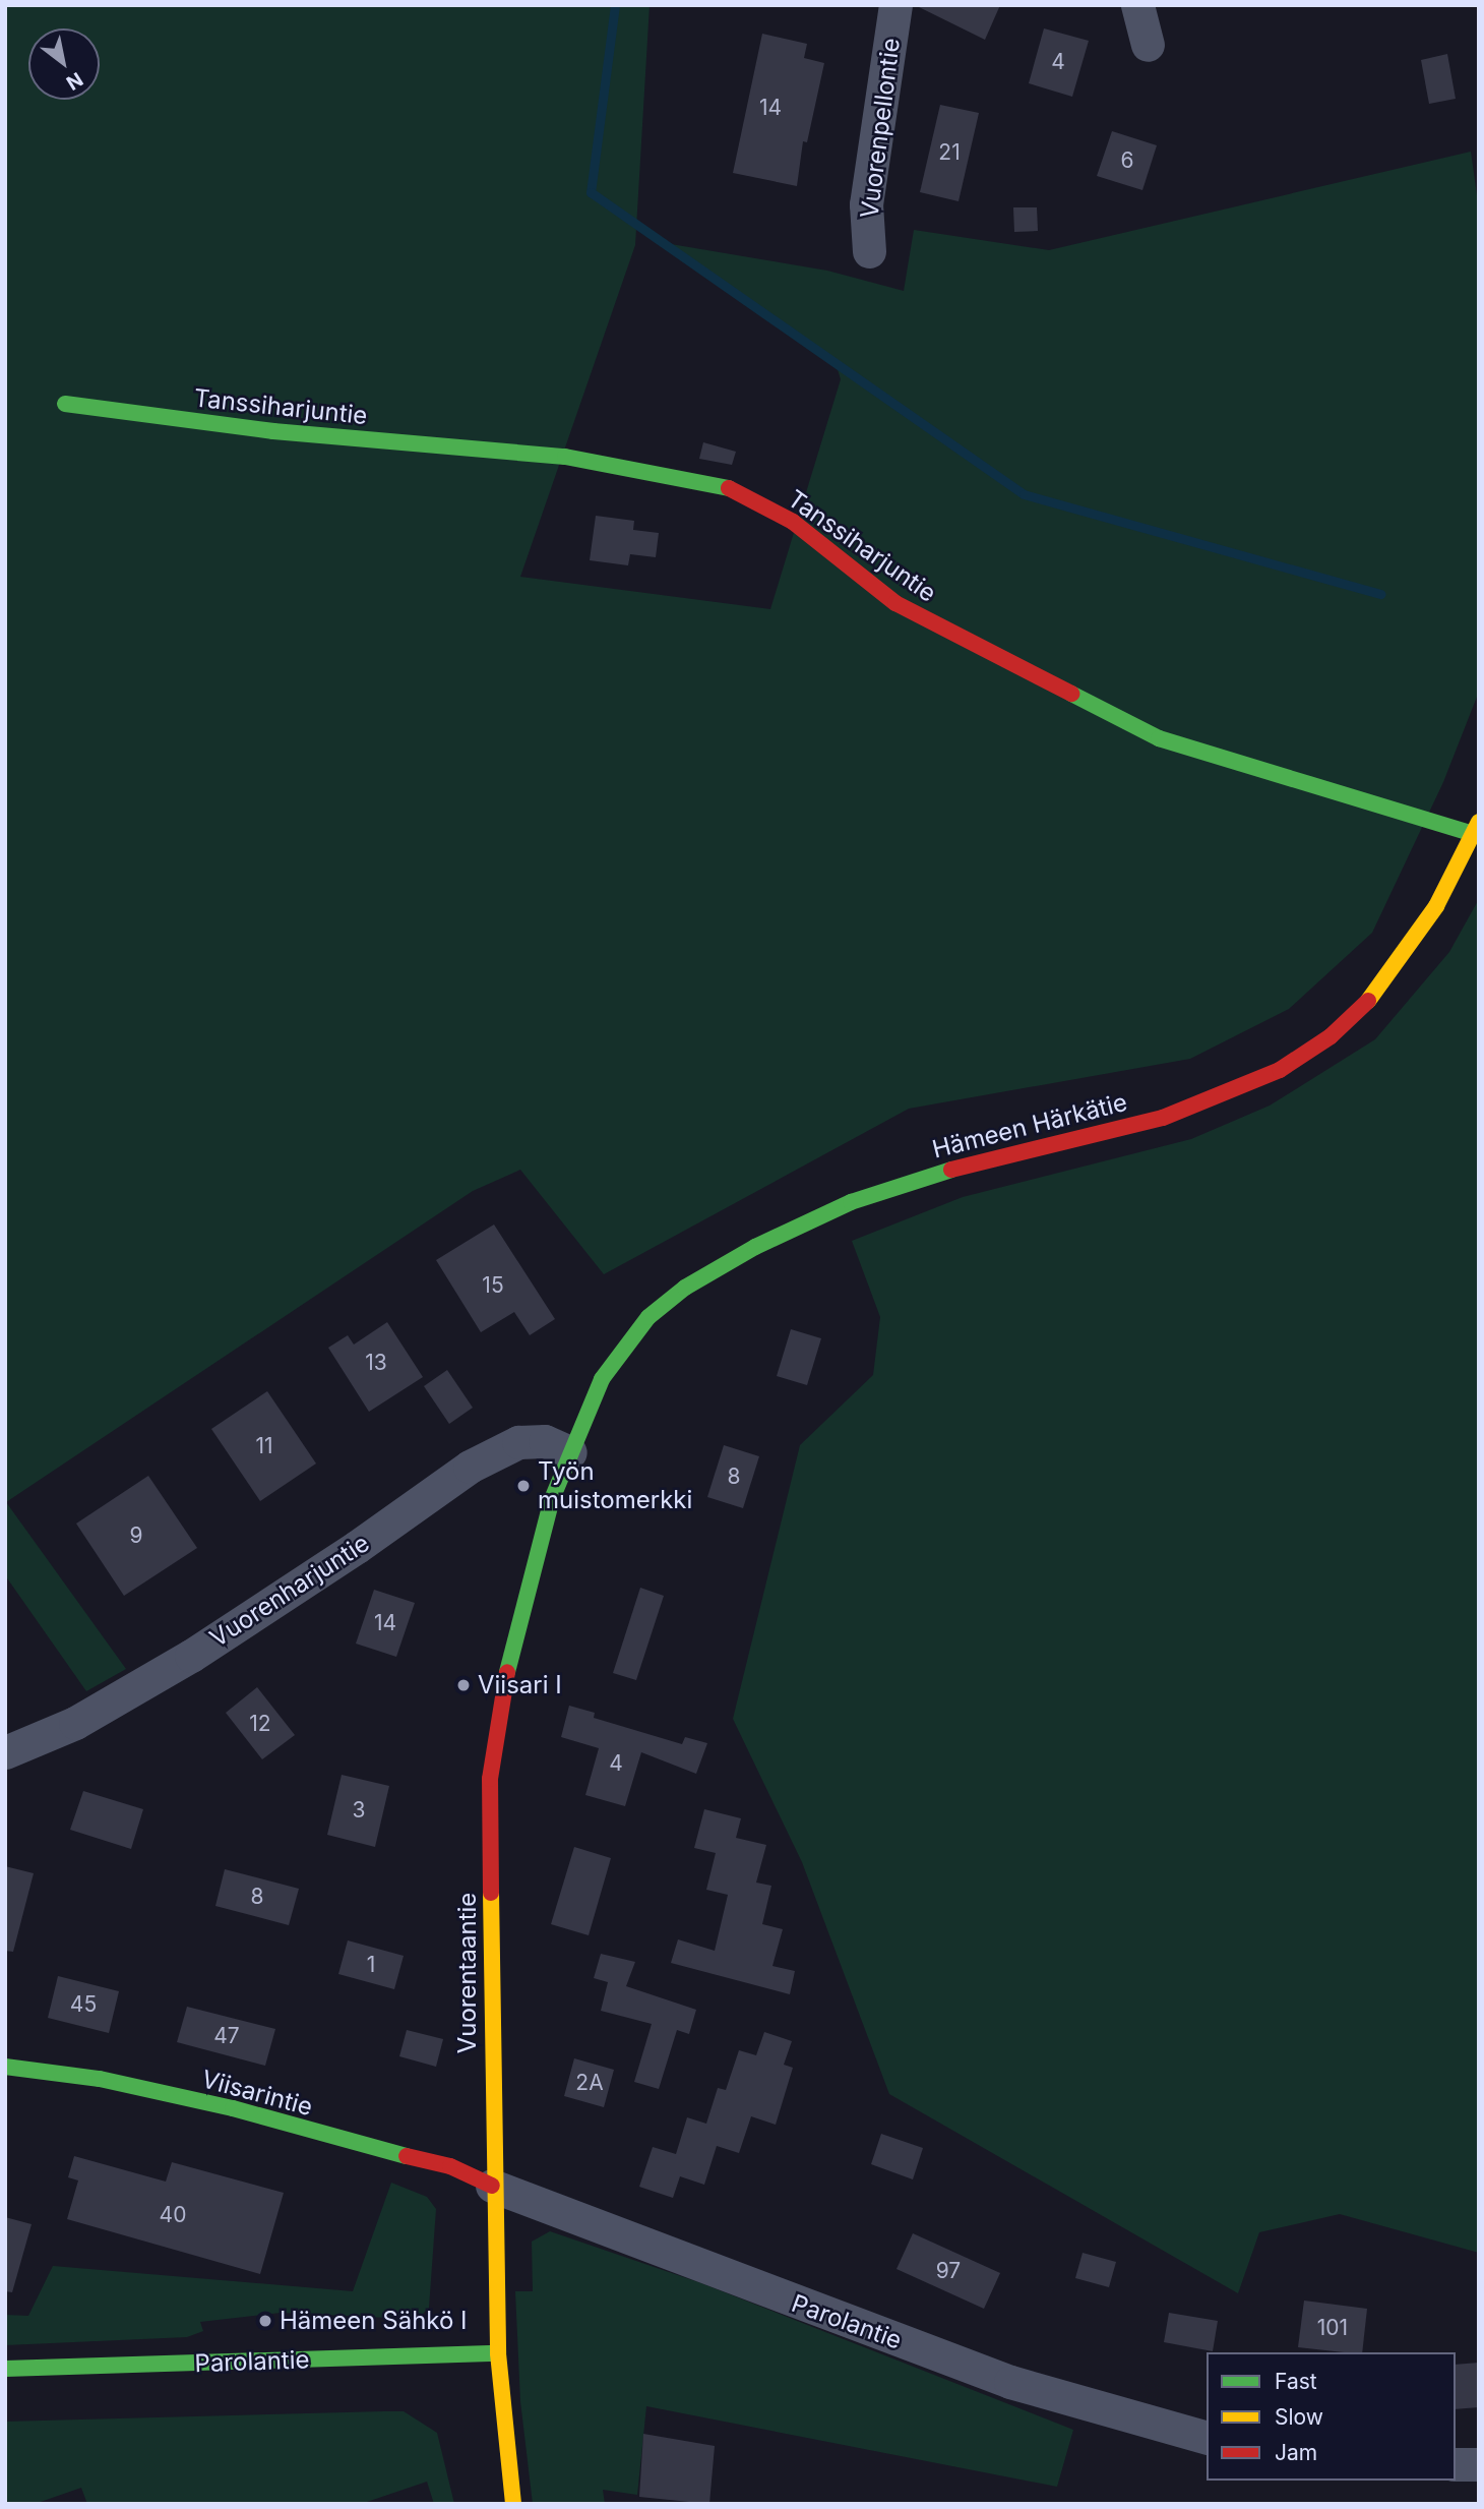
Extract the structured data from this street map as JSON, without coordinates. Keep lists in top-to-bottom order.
{
  "streets": {
    "main road": [
      "Tanssiharjuntie",
      "Hämeen Härkätie",
      "Vuorentaantie",
      "Viisarintie",
      "Parolantie"
    ],
    "street": ["Vuorenpellontie", "Vuorenharjuntie"]
  },
  "crossings": [
    ["Tanssiharjuntie", "Hämeen Härkätie"],
    ["Hämeen Härkätie", "Vuorenharjuntie"],
    ["Hämeen Härkätie", "Vuorentaantie"],
    ["Vuorenharjuntie", "Vuorentaantie"],
    ["Vuorentaantie", "Viisarintie"],
    ["Vuorentaantie", "Parolantie"],
    ["Viisarintie", "Parolantie"]
  ],
  "places": ["Työn muistomerkki", "Viisari I", "Hämeen Sähkö I"],
  "house_numbers": [
    "4",
    "14",
    "21",
    "6",
    "15",
    "13",
    "11",
    "8",
    "9",
    "14",
    "12",
    "4",
    "3",
    "8",
    "1",
    "45",
    "47",
    "2A",
    "40",
    "97",
    "101"
  ],
  "legend": ["Fast", "Slow", "Jam"],
  "north": "bottom right"
}
